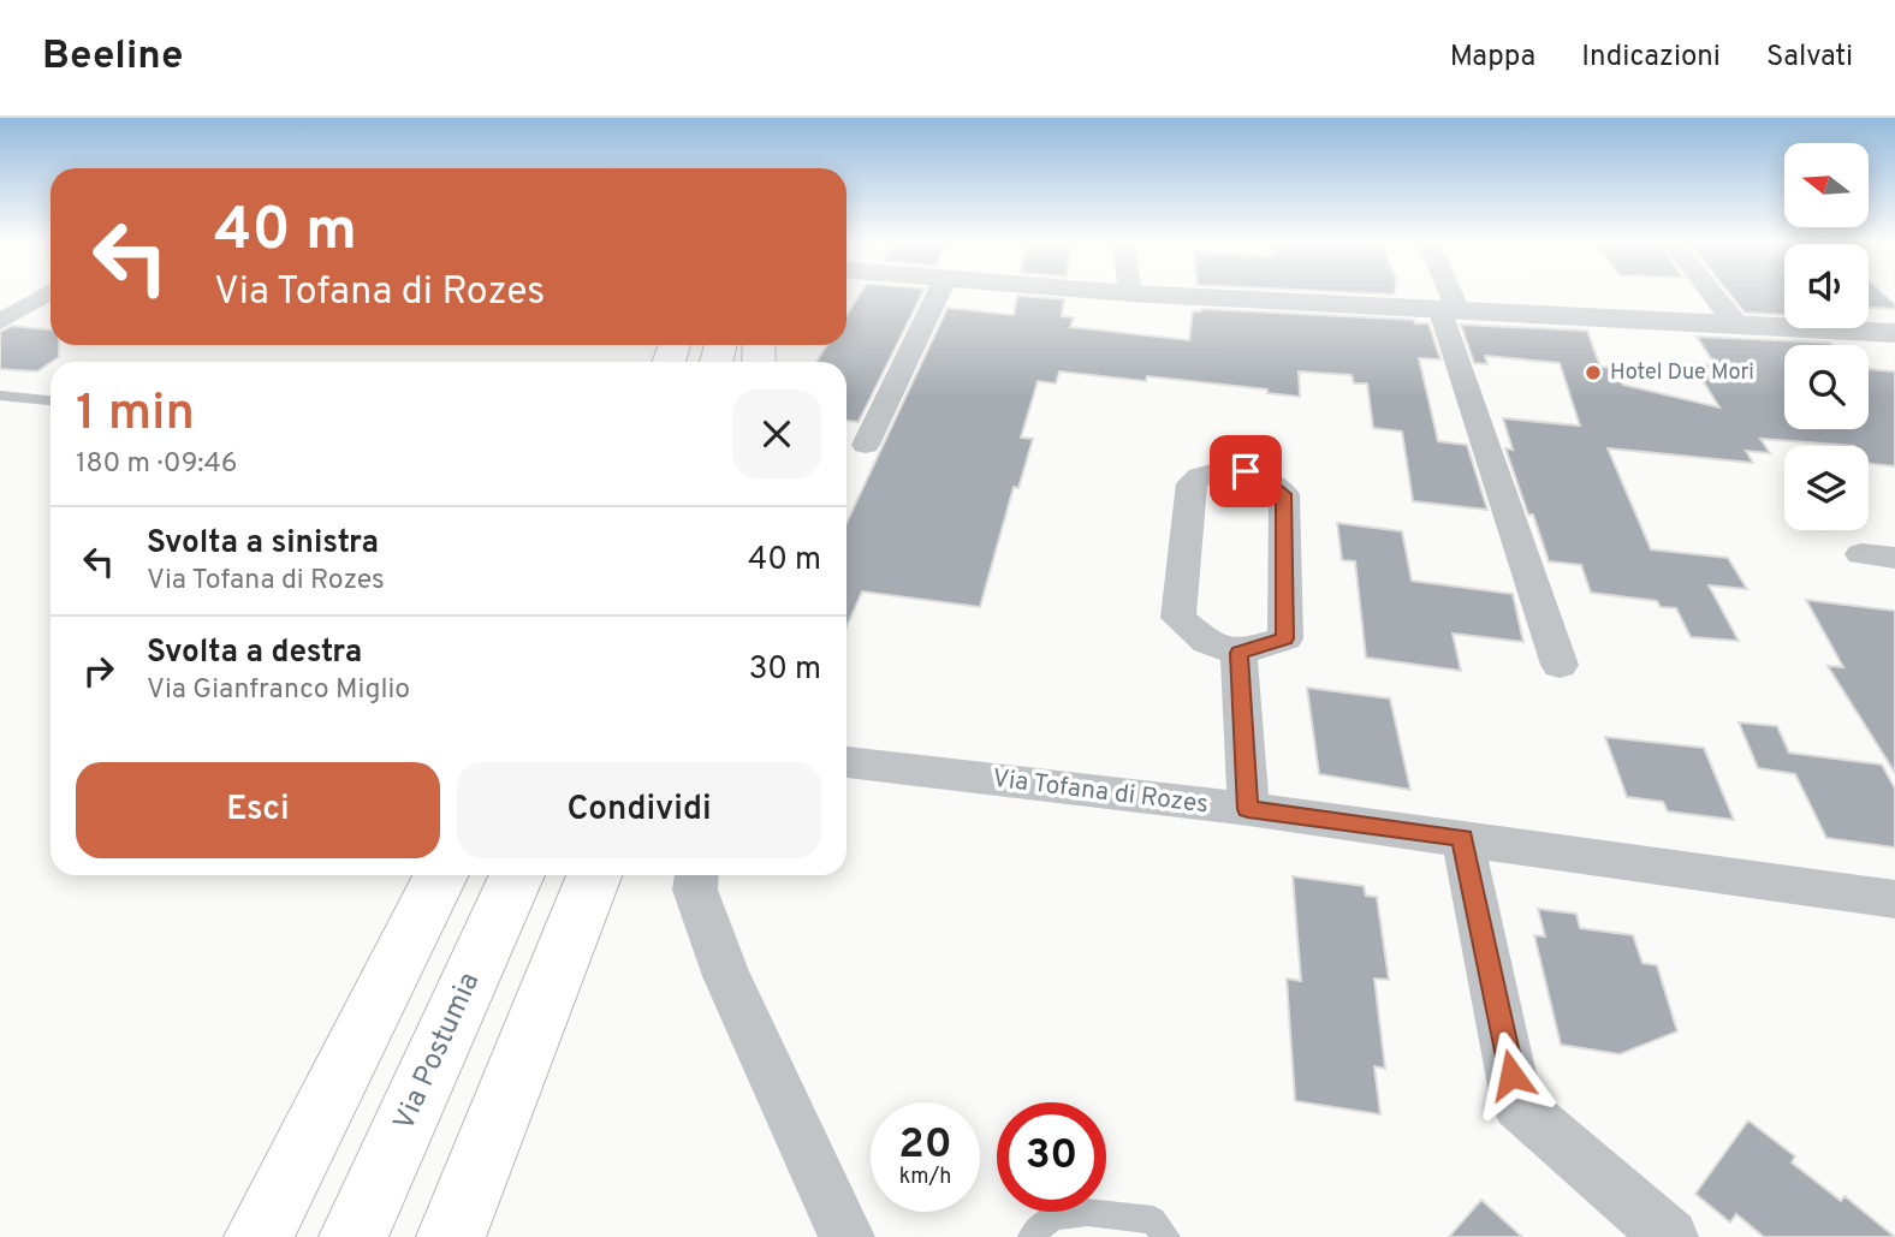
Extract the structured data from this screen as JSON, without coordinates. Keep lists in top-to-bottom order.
{
  "streets": {
    "highway": ["Via Postumia"],
    "street": ["Via Tofana di Rozes"]
  },
  "places": ["Hotel Due Mori"],
  "north": "left",
  "page": {
    "header": "Beeline",
    "nav": ["Mappa", "Indicazioni", "Salvati"],
    "turn": ["40 m", "Via Tofana di Rozes"],
    "heading": ["1 min", "180 m · 09:46"],
    "list": [
      {
        "name": "Svolta a sinistra",
        "note": "Via Tofana di Rozes",
        "value": "40 m"
      },
      {
        "name": "Svolta a destra",
        "note": "Via Gianfranco Miglio",
        "value": "30 m"
      }
    ],
    "buttons": ["Esci", "Condividi"],
    "speed": "20 km/h",
    "limit": "30"
  }
}
